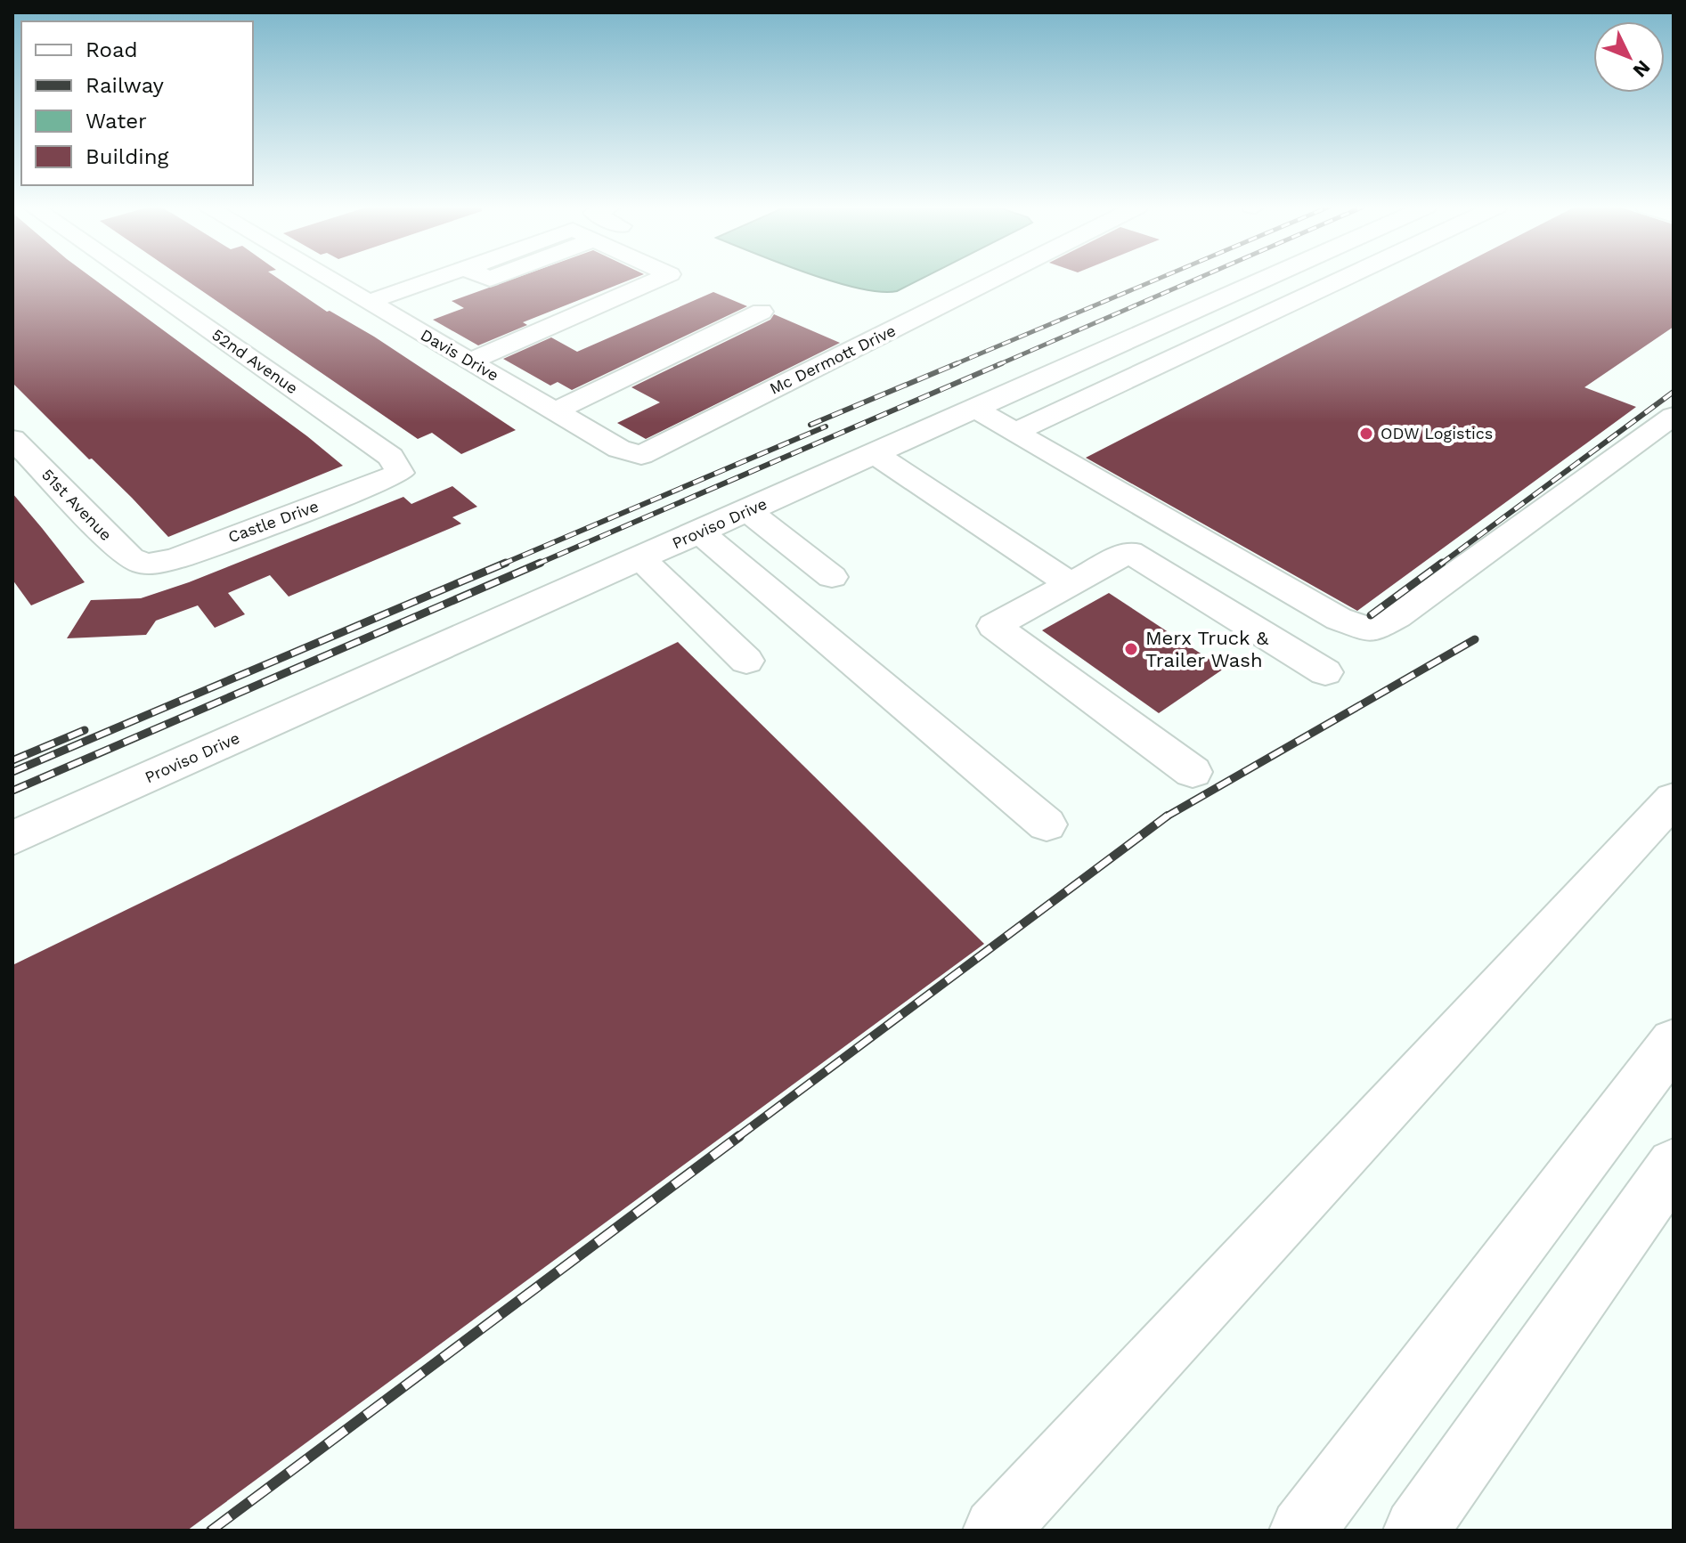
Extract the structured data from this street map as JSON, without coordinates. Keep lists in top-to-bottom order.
{
  "streets": {
    "street": [
      "Davis Drive",
      "Mc Dermott Drive",
      "52nd Avenue",
      "51st Avenue",
      "Castle Drive",
      "Proviso Drive"
    ]
  },
  "crossings": [
    ["Davis Drive", "Mc Dermott Drive"],
    ["52nd Avenue", "Castle Drive"],
    ["51st Avenue", "Castle Drive"]
  ],
  "places": ["ODW Logistics", "Merx Truck & Trailer Wash"],
  "legend": [
    "Road",
    "Railway",
    "Water",
    "Building"
  ],
  "north": "bottom right"
}
